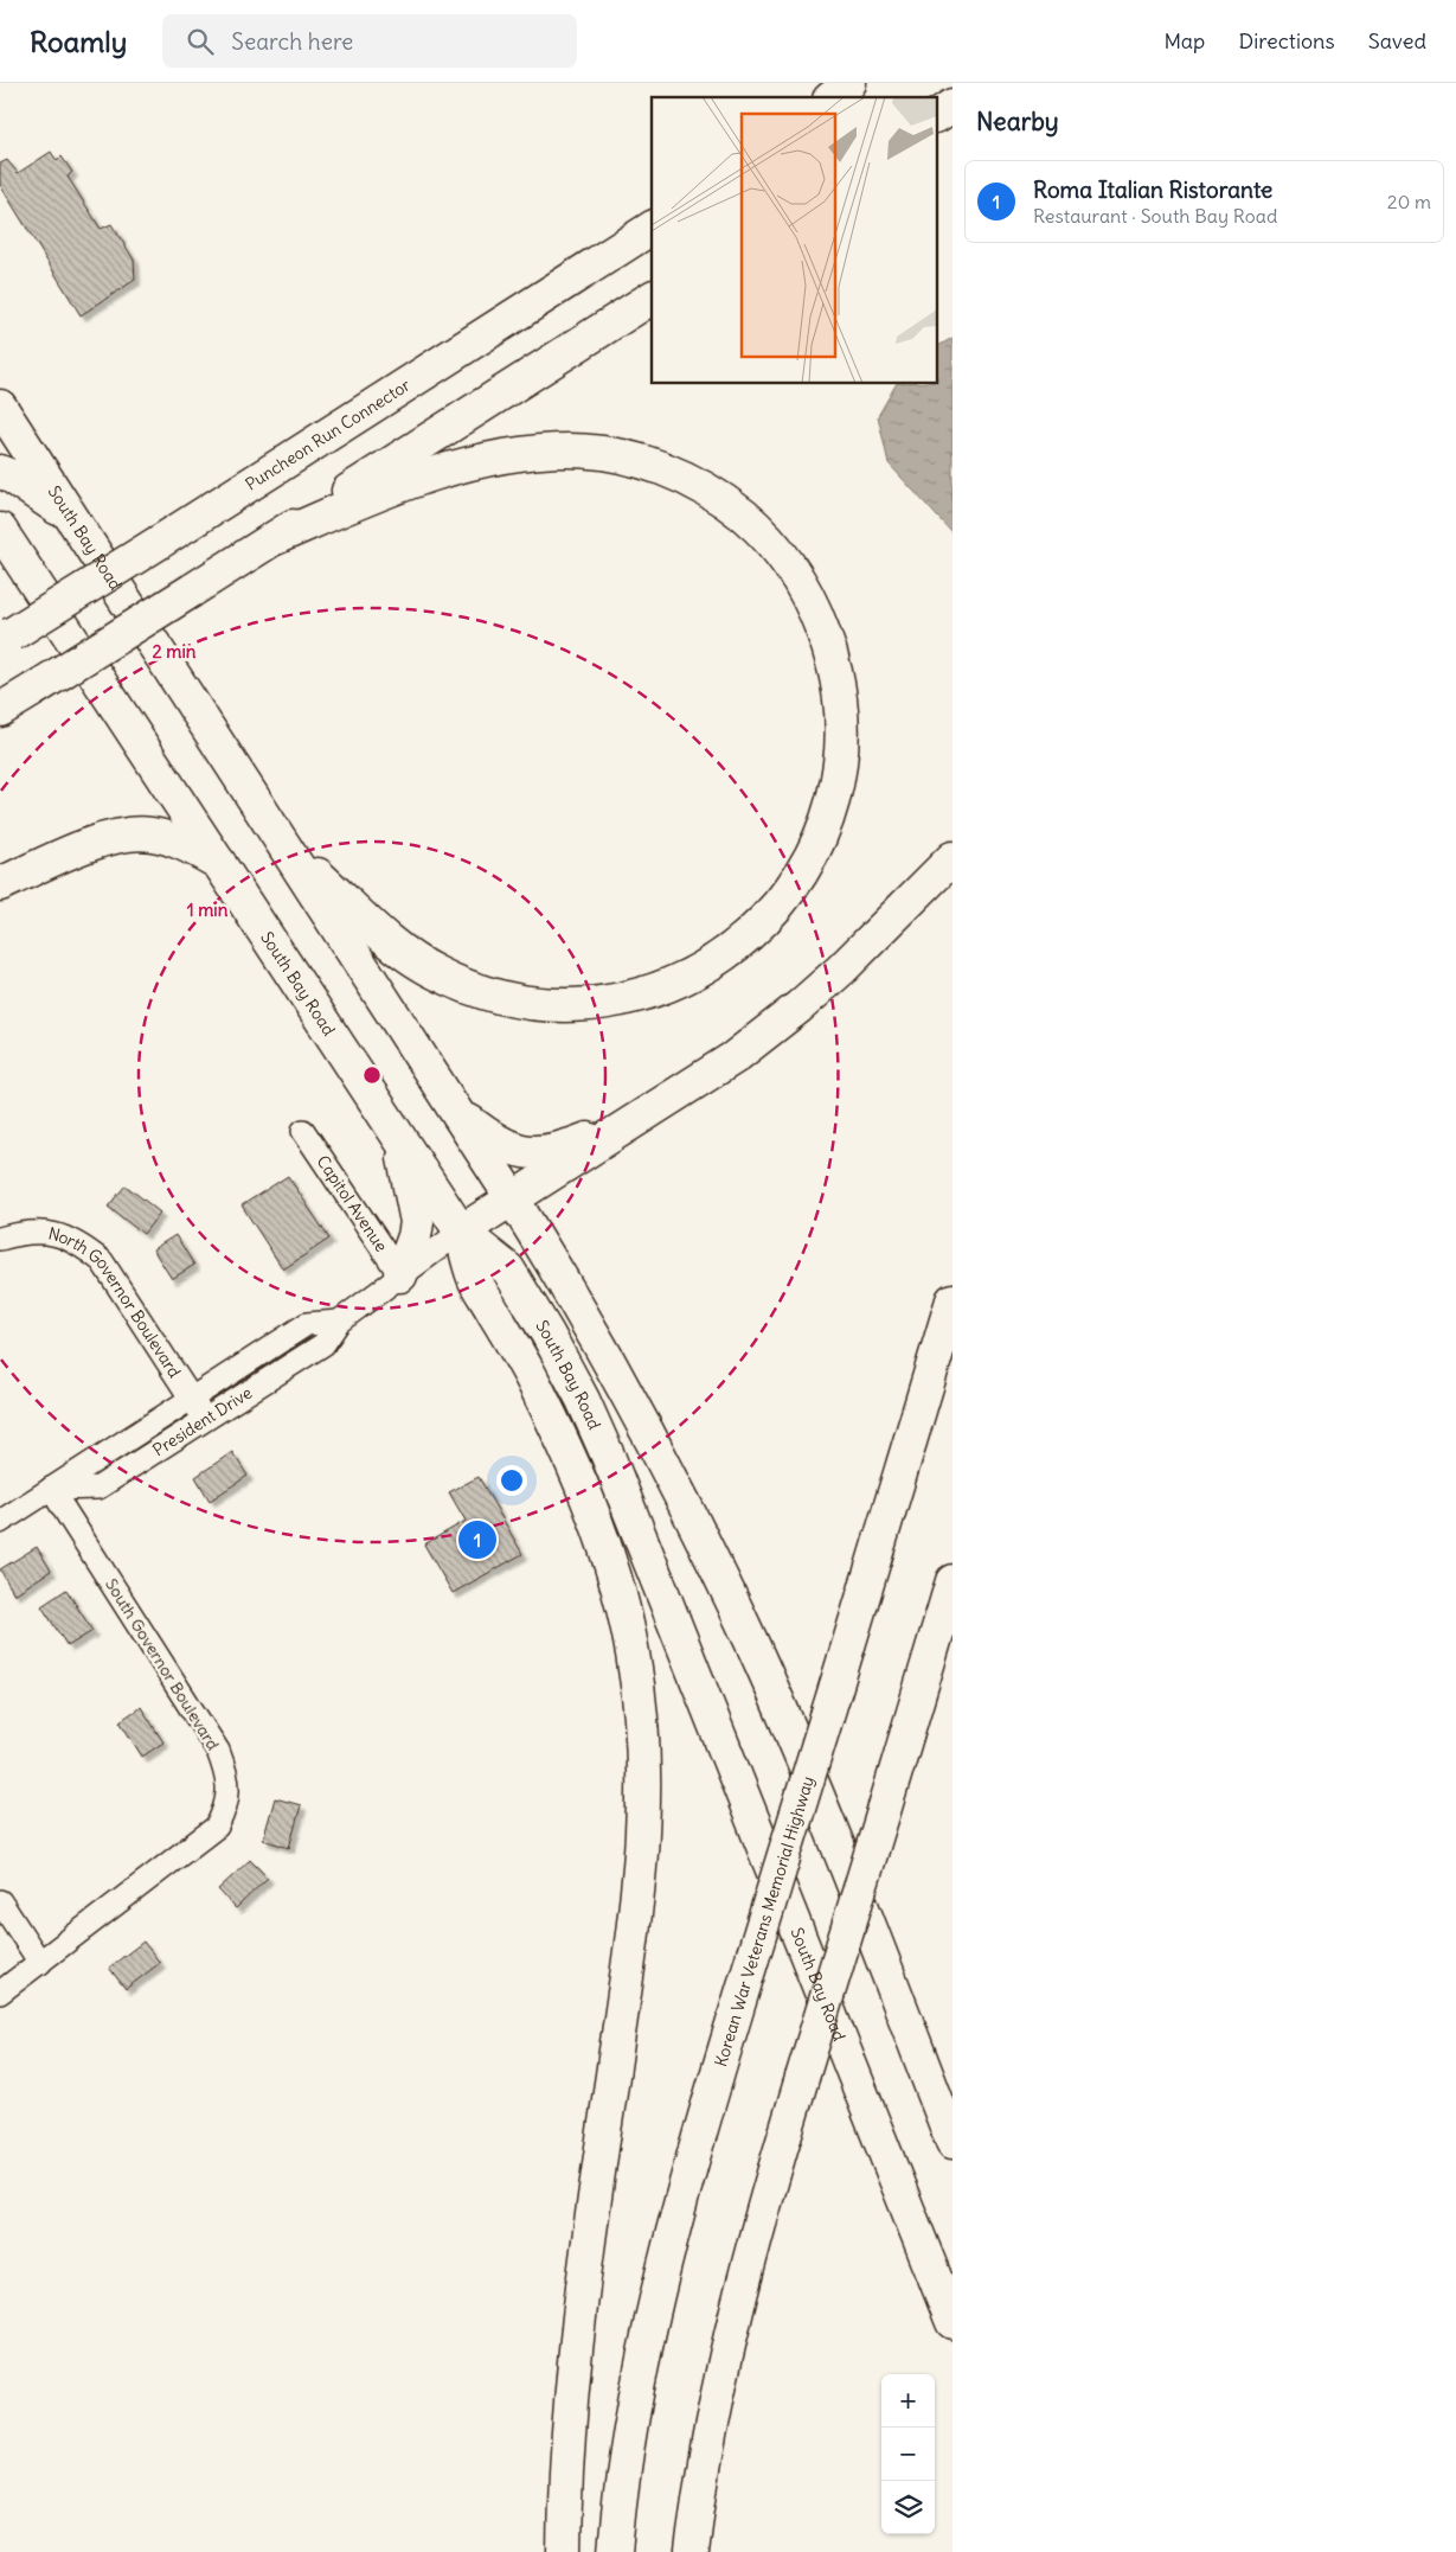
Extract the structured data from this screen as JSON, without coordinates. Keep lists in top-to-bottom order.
{
  "streets": {
    "highway": ["Puncheon Run Connector", "South Bay Road", "Korean War Veterans Memorial Highway"],
    "street": [
      "Capitol Avenue",
      "North Governor Boulevard",
      "President Drive",
      "South Governor Boulevard"
    ]
  },
  "crossings": [
    ["South Bay Road", "President Drive"],
    ["Capitol Avenue", "President Drive"],
    ["North Governor Boulevard", "President Drive"],
    ["President Drive", "South Governor Boulevard"]
  ],
  "page": {
    "header": "Roamly",
    "search": "Search here",
    "nav": ["Map", "Directions", "Saved"],
    "heading": "Nearby",
    "list": [
      {
        "mark": "1",
        "name": "Roma Italian Ristorante",
        "note": "Restaurant · South Bay Road",
        "value": "20 m"
      }
    ],
    "pins": "1",
    "map_buttons": ["+", "−"]
  },
  "rings": ["2 min", "1 min"]
}
